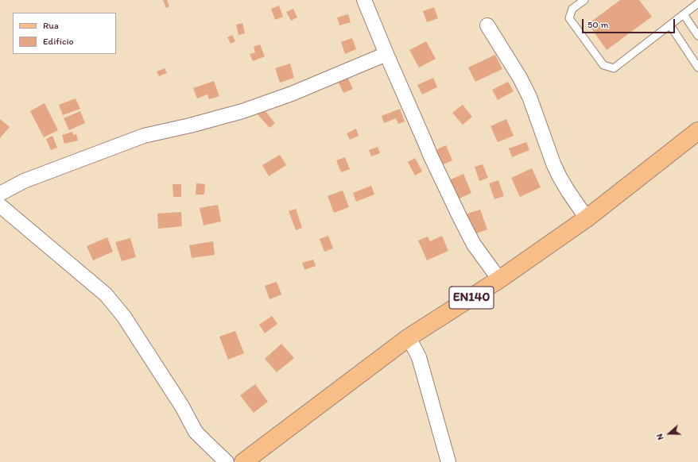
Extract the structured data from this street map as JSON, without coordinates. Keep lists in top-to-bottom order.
{
  "streets": {
    "main road": ["EN140"]
  },
  "legend": ["Rua", "Edifício"],
  "scale_bar": "50 m",
  "north": "left"
}
